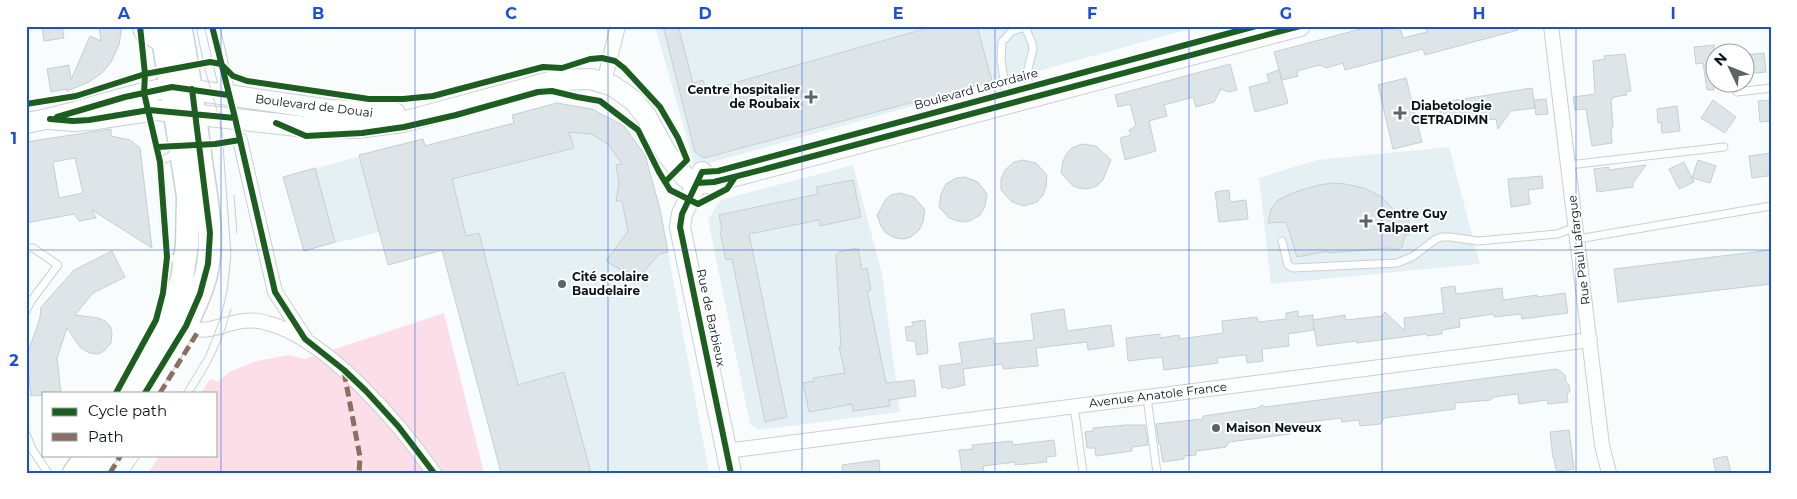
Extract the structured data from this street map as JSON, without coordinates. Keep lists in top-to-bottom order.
{
  "streets": {
    "main road": ["Boulevard Lacordaire", "Boulevard de Douai", "Rue de Barbieux"],
    "street": ["Rue Paul Lafargue", "Avenue Anatole France"]
  },
  "crossings": [
    ["Boulevard Lacordaire", "Rue de Barbieux"],
    ["Rue Paul Lafargue", "Avenue Anatole France"],
    ["Rue de Barbieux", "Avenue Anatole France"]
  ],
  "places": {
    "health": ["Centre hospitalier de Roubaix", "Diabetologie CETRADIMN", "Centre Guy Talpaert"],
    "other": ["Cité scolaire Baudelaire", "Maison Neveux"]
  },
  "legend": ["Cycle path", "Path"],
  "north": "top left",
  "grid": {
    "columns": [
      "A",
      "B",
      "C",
      "D",
      "E",
      "F",
      "G",
      "H",
      "I"
    ],
    "rows": ["1", "2"]
  }
}
